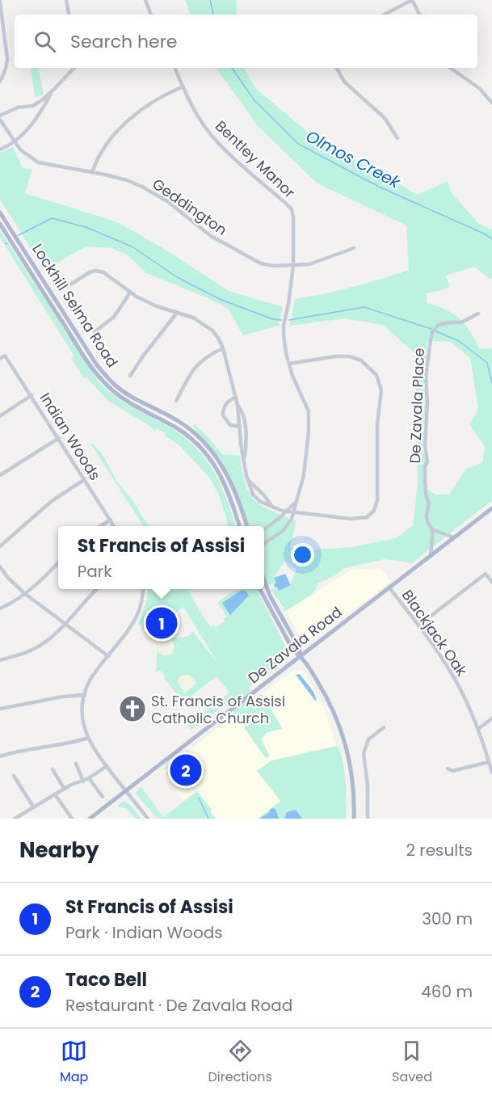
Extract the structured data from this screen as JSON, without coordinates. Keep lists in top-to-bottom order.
{
  "streets": {
    "main road": ["Lockhill Selma Road", "De Zavala Road"],
    "street": [
      "Bentley Manor",
      "Geddington",
      "De Zavala Place",
      "Indian Woods",
      "Blackjack Oak"
    ]
  },
  "crossings": [
    ["Bentley Manor", "Geddington"],
    ["De Zavala Place", "De Zavala Road"],
    ["Blackjack Oak", "De Zavala Road"]
  ],
  "water": ["Olmos Creek"],
  "places": {
    "church": ["St. Francis of Assisi Catholic Church"]
  },
  "page": {
    "search": "Search here",
    "popup": ["St Francis of Assisi", "Park"],
    "pins": ["1", "2"],
    "heading": ["Nearby", "2 results"],
    "list": [
      {
        "mark": "1",
        "name": "St Francis of Assisi",
        "note": "Park · Indian Woods",
        "value": "300 m"
      },
      {
        "mark": "2",
        "name": "Taco Bell",
        "note": "Restaurant · De Zavala Road",
        "value": "460 m"
      }
    ],
    "nav": ["Map", "Directions", "Saved"]
  }
}
